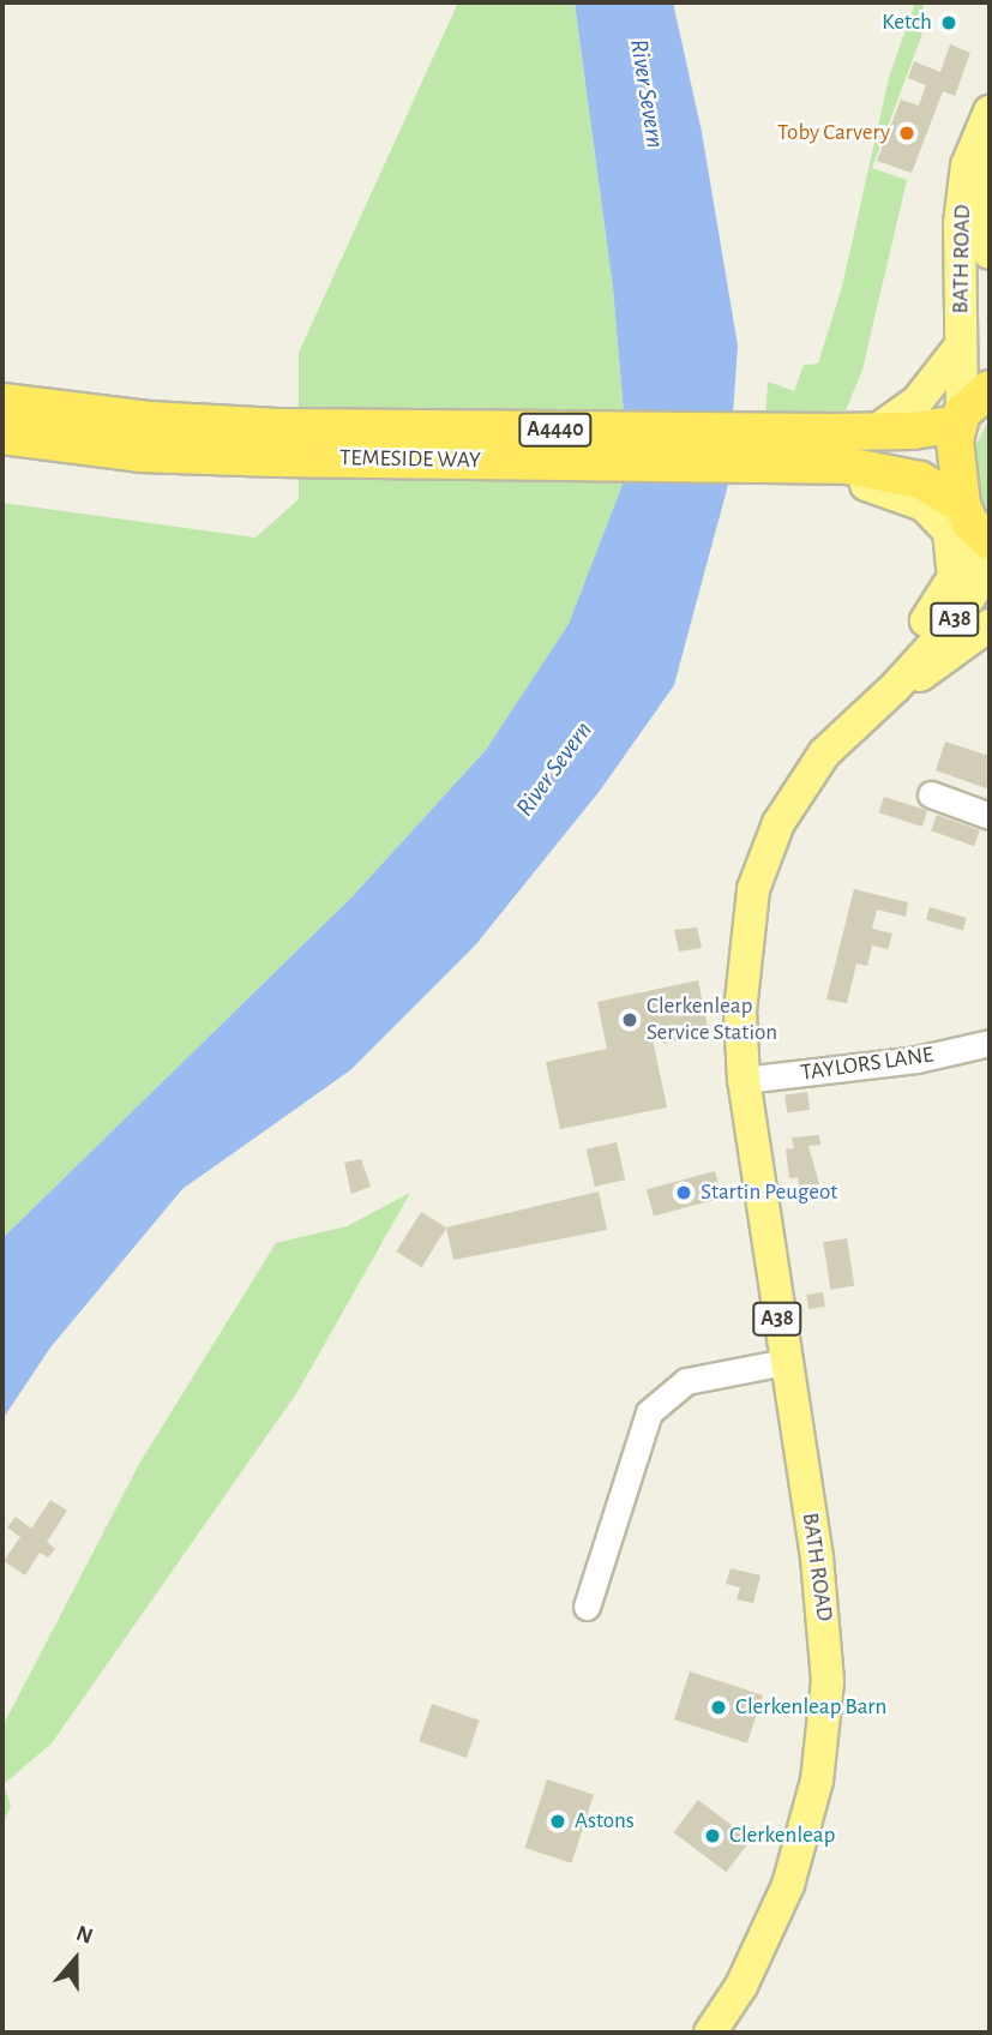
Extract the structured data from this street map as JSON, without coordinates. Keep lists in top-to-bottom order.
{
  "streets": {
    "highway": ["A4440", "TEMESIDE WAY"],
    "main road": ["BATH ROAD", "A38"],
    "street": ["TAYLORS LANE"]
  },
  "crossings": [
    ["BATH ROAD", "TEMESIDE WAY"],
    ["BATH ROAD", "A38"],
    ["BATH ROAD", "TAYLORS LANE"],
    ["A38", "TAYLORS LANE"]
  ],
  "water": ["River Severn"],
  "places": [
    "Ketch",
    "Toby Carvery",
    "Clerkenleap Service Station",
    "Startin Peugeot",
    "Clerkenleap Barn",
    "Astons",
    "Clerkenleap"
  ],
  "north": "top"
}
